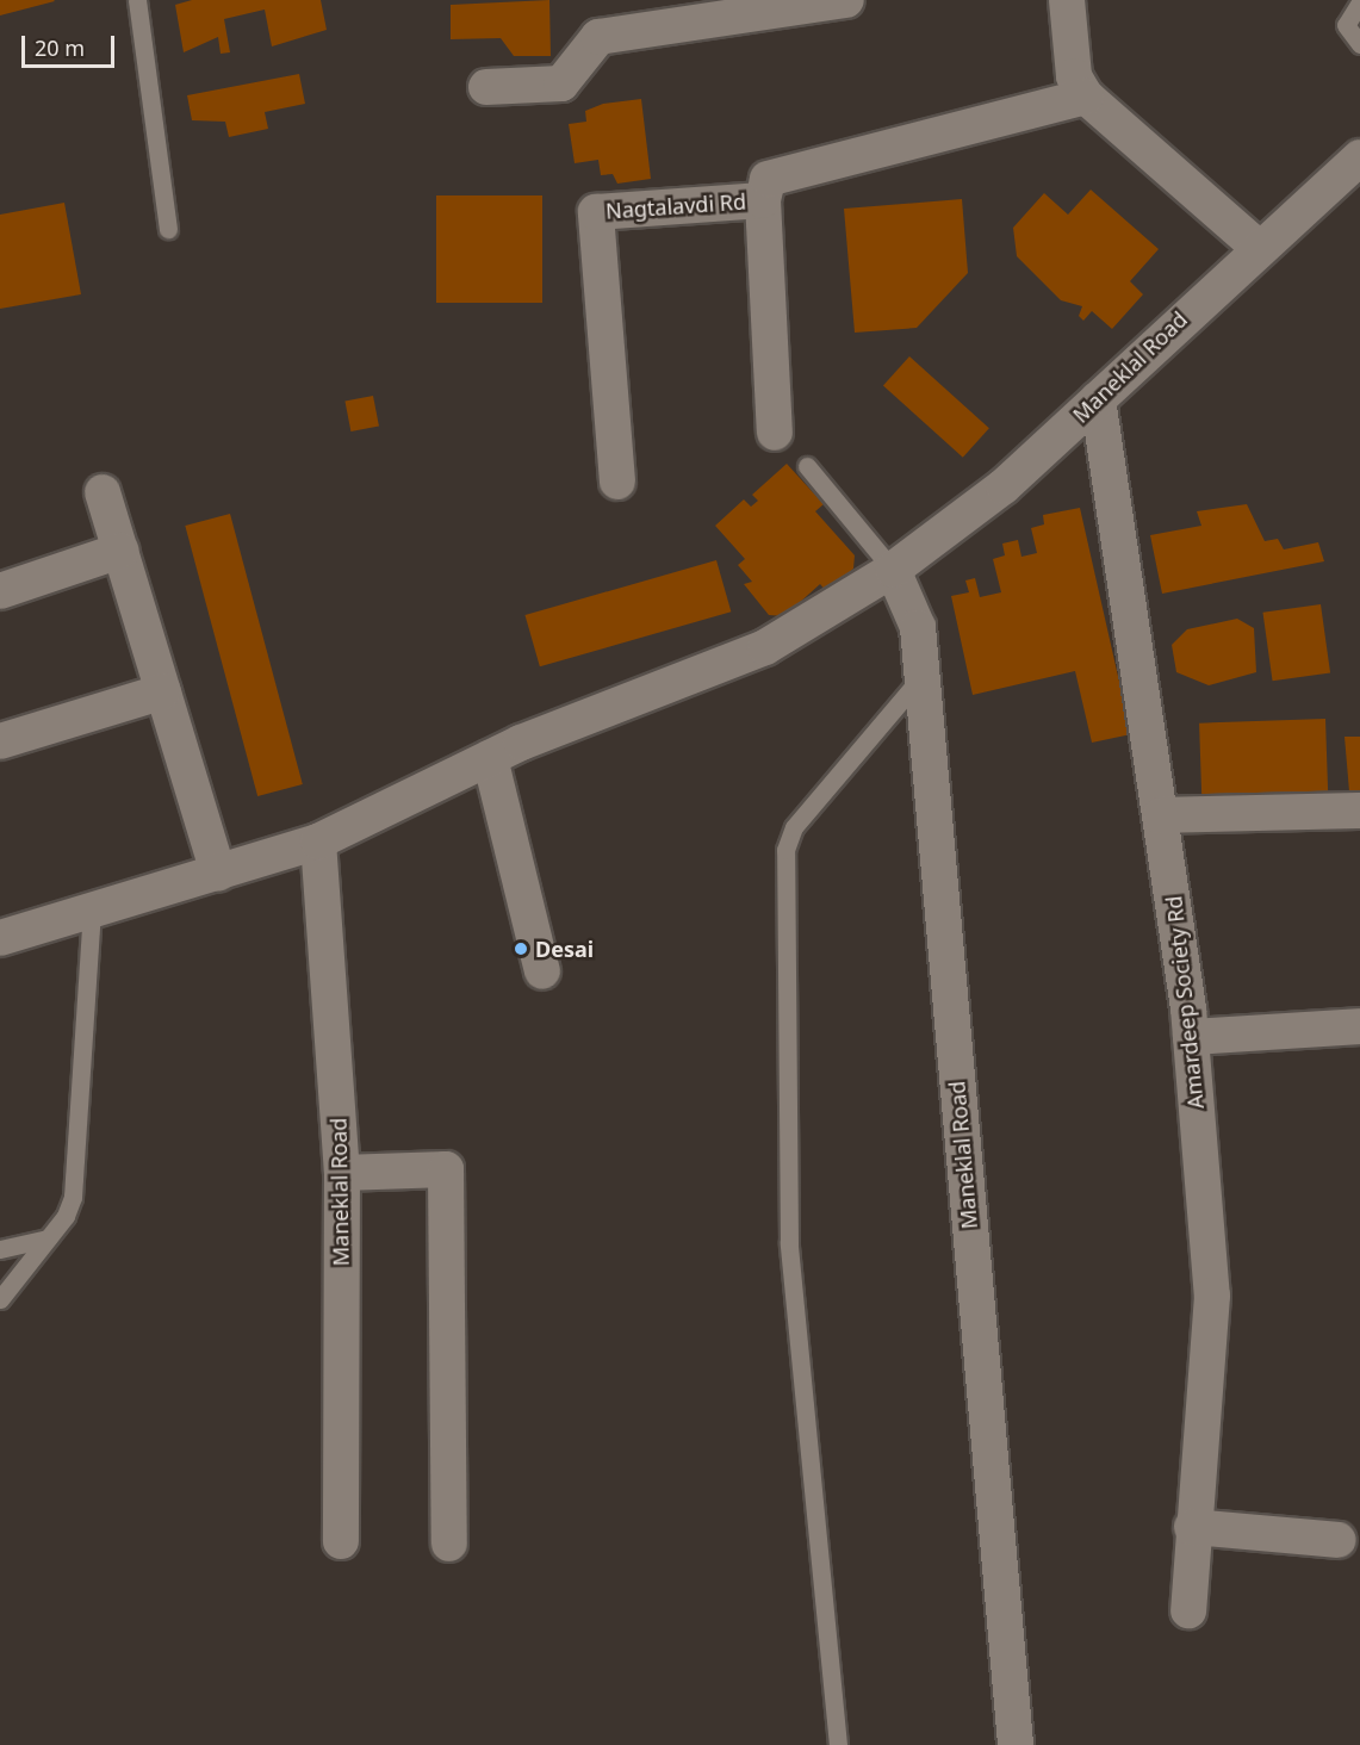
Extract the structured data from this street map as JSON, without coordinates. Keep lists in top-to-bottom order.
{
  "streets": {
    "street": ["Nagtalavdi Rd", "Maneklal Road", "Amardeep Society Rd"]
  },
  "crossings": [
    ["Maneklal Road", "Amardeep Society Rd"]
  ],
  "places": ["Desai"],
  "scale_bar": "20 m"
}
